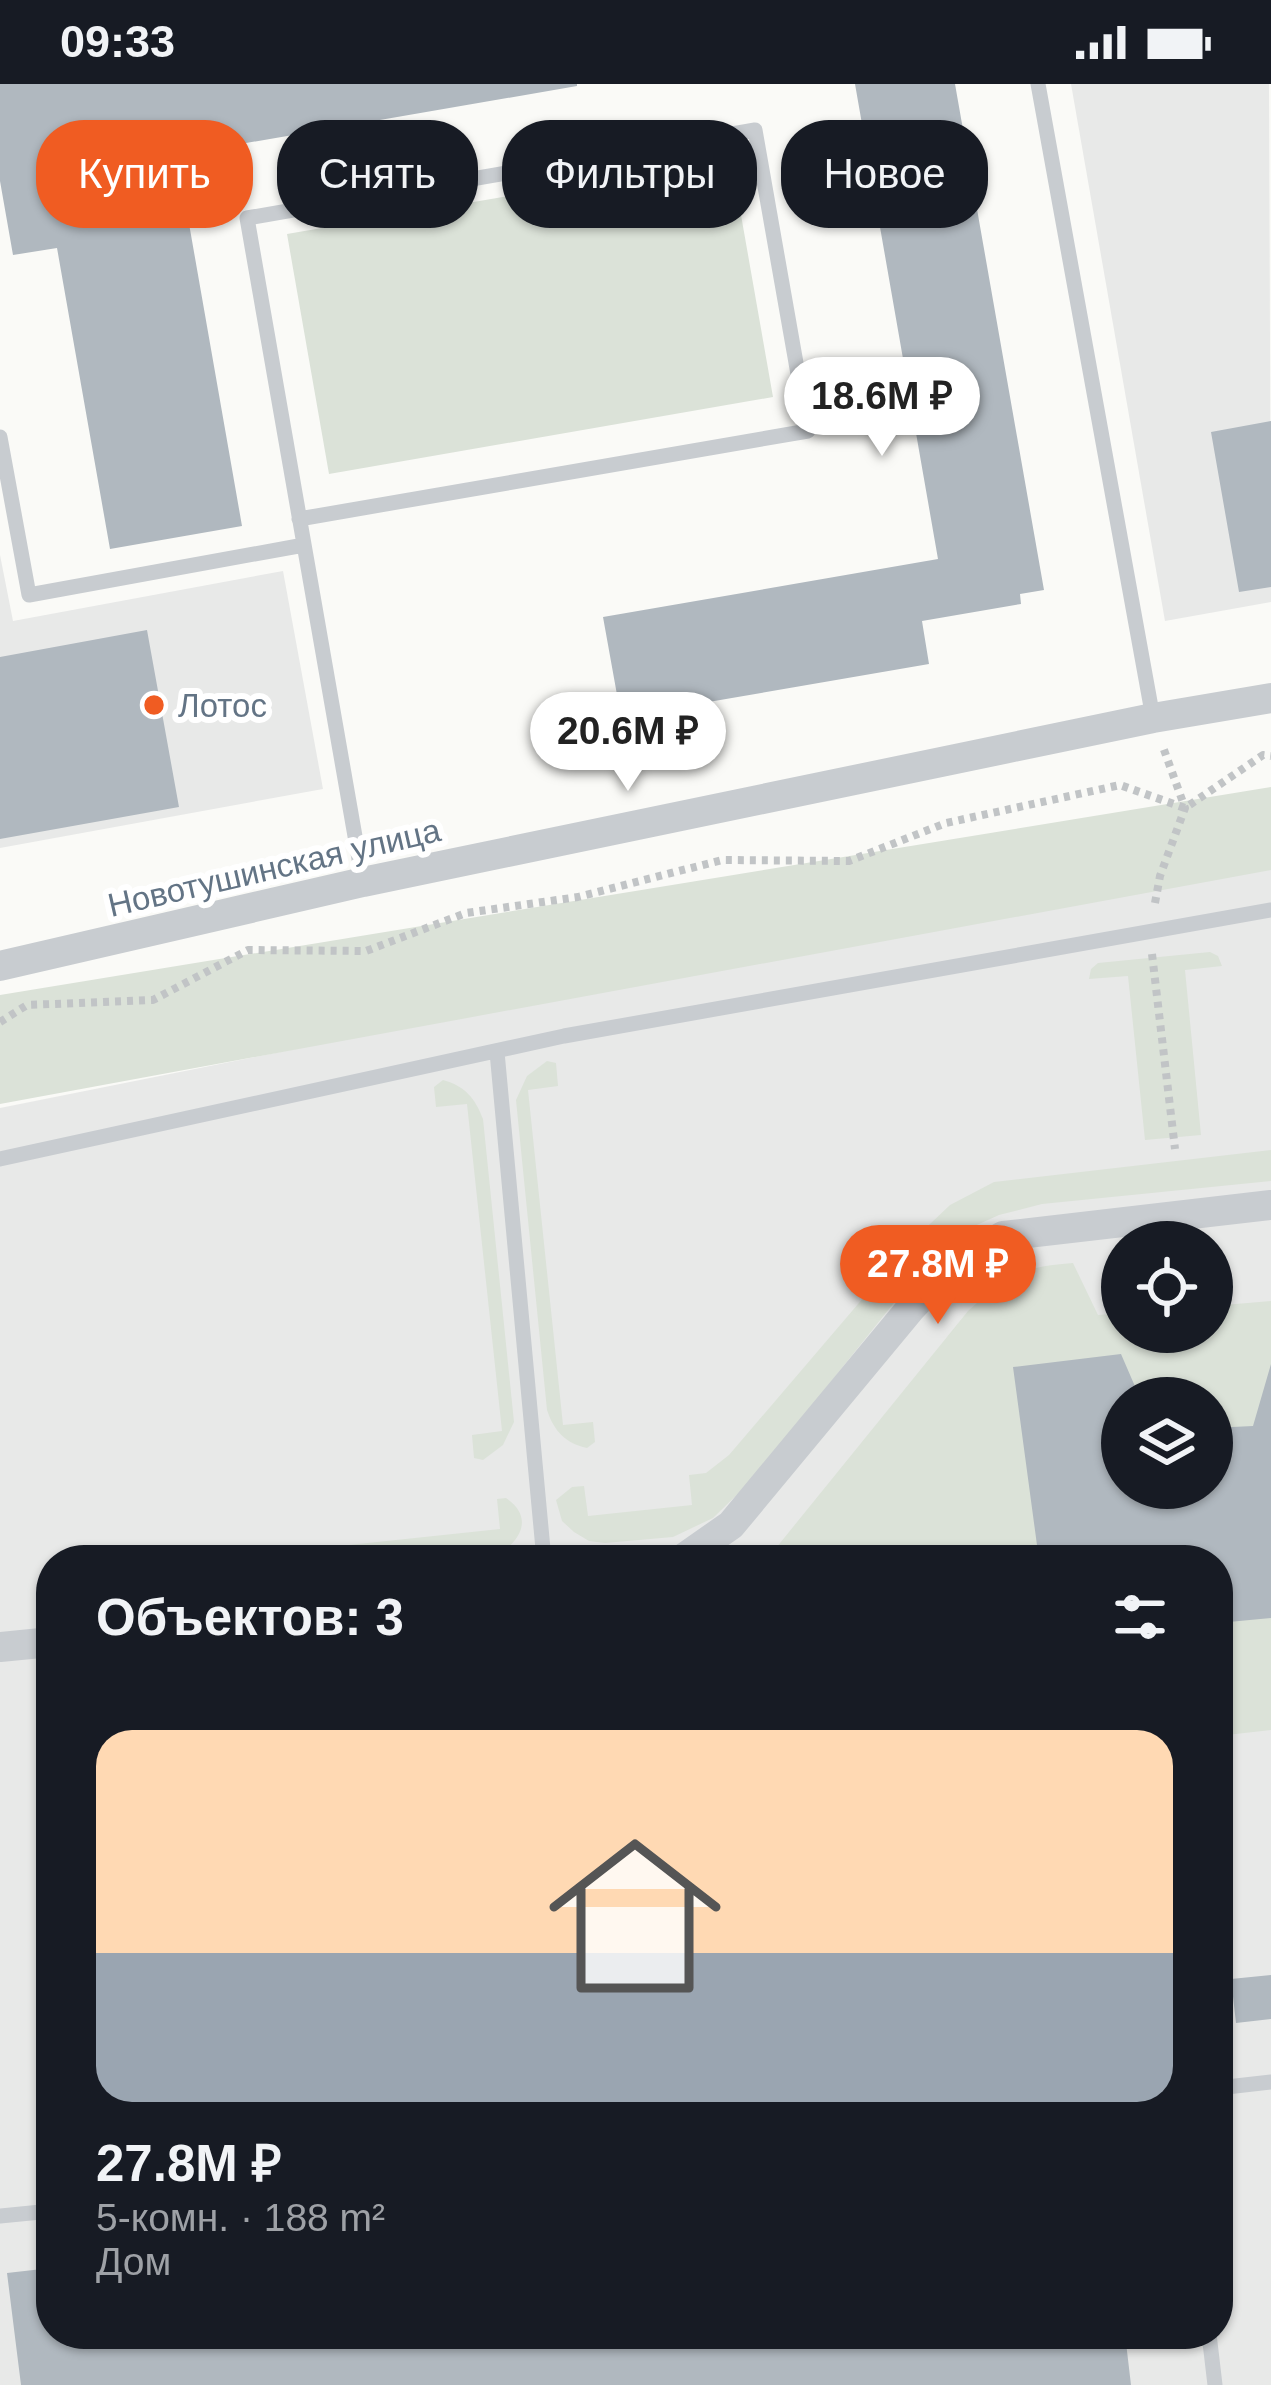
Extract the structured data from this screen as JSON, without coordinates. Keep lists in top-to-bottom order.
{
  "streets": {
    "street": ["Новотушинская улица"]
  },
  "places": ["Лотос"],
  "page": {
    "status": "09:33",
    "chip": [
      "Купить",
      "Снять",
      "Фильтры",
      "Новое"
    ],
    "price": ["18.6M ₽", "20.6M ₽", "27.8M ₽"],
    "heading": "Объектов: 3",
    "list": [
      {
        "name": "27.8M ₽",
        "note": "5-комн. · 188 m² · Дом"
      }
    ]
  }
}
